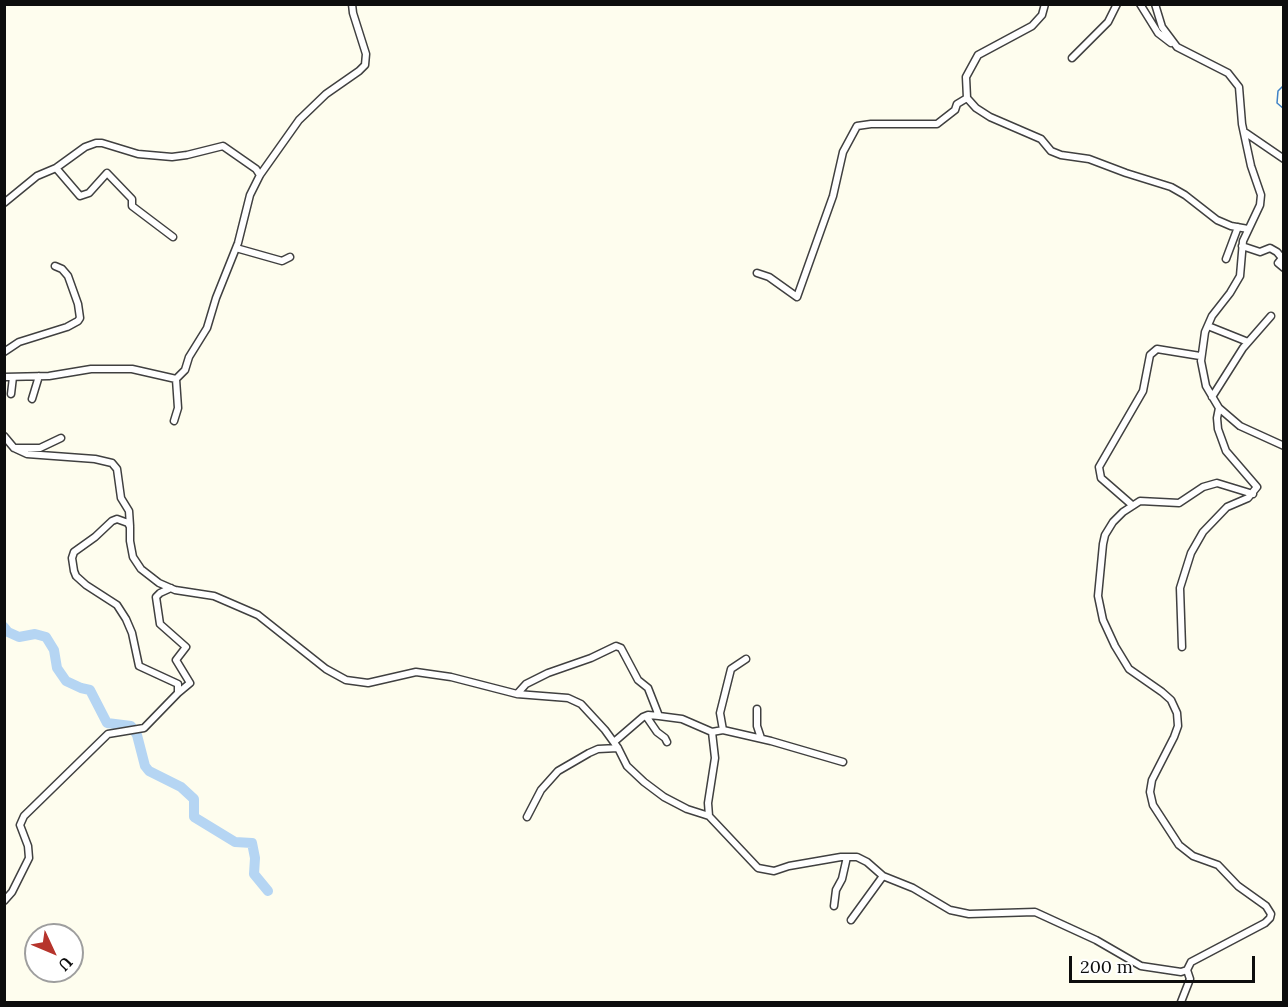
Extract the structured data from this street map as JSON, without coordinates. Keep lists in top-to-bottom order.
{
  "scale_bar": "200 m",
  "north": "bottom right"
}
